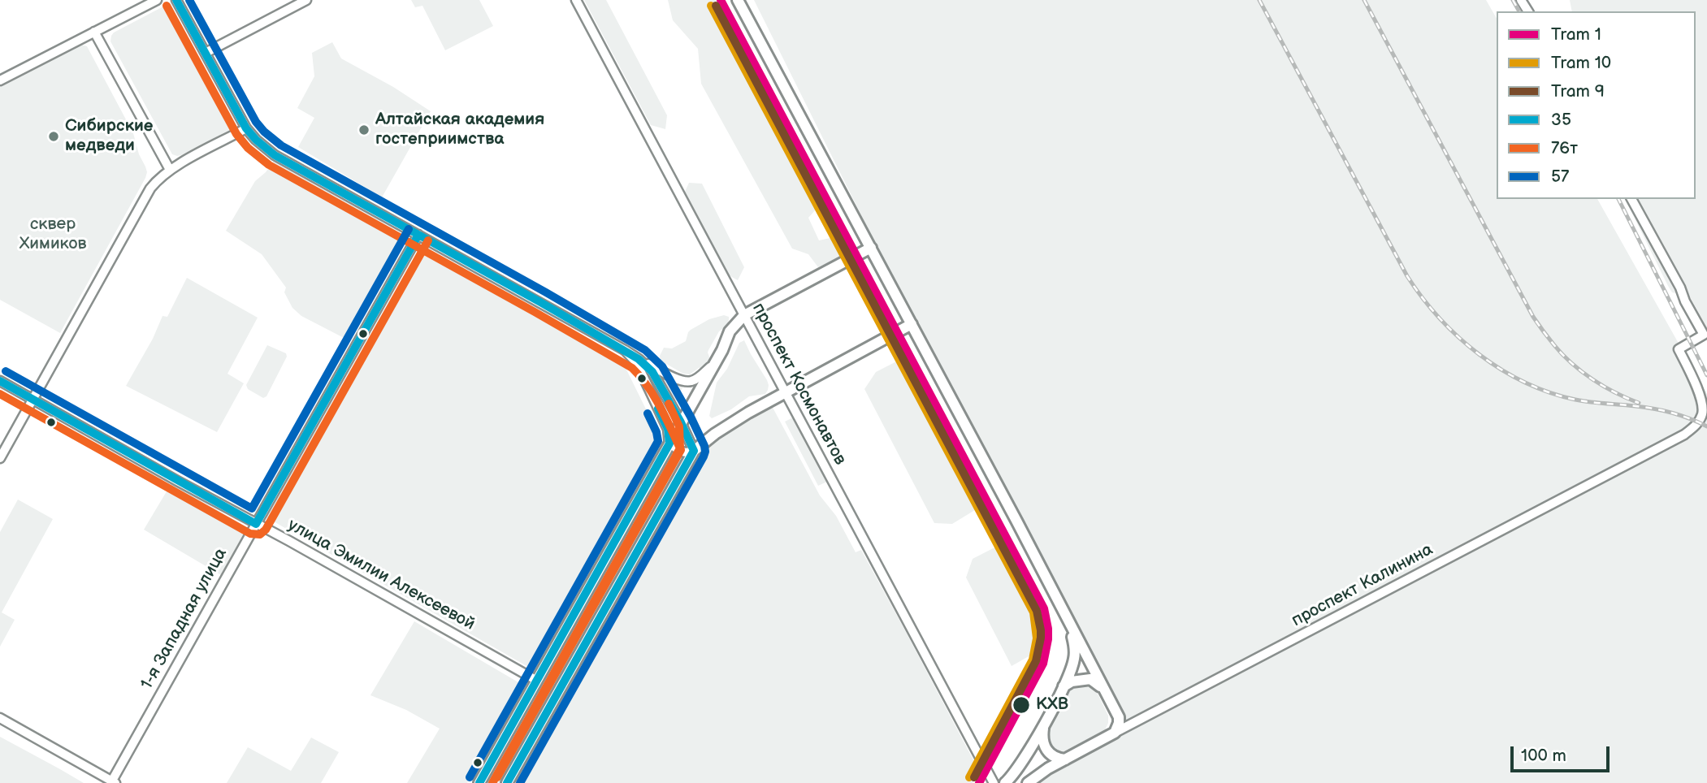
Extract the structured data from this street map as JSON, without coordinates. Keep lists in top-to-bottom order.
{
  "streets": {
    "main road": ["проспект Калинина"],
    "street": ["проспект Космонавтов", "улица Эмилии Алексеевой", "1-я Западная улица"]
  },
  "crossings": [
    ["улица Эмилии Алексеевой", "1-я Западная улица"]
  ],
  "parks": ["сквер Химиков"],
  "places": ["Алтайская академия гостеприимства", "Сибирские медведи", "КХВ"],
  "lines": [
    "tram line 1",
    "transit line 35",
    "transit line 57",
    "tram line 10",
    "tram line 9",
    "transit line 76т"
  ],
  "legend": [
    "Tram 1",
    "Tram 10",
    "Tram 9",
    "35",
    "76т",
    "57"
  ],
  "scale_bar": "100 m"
}
